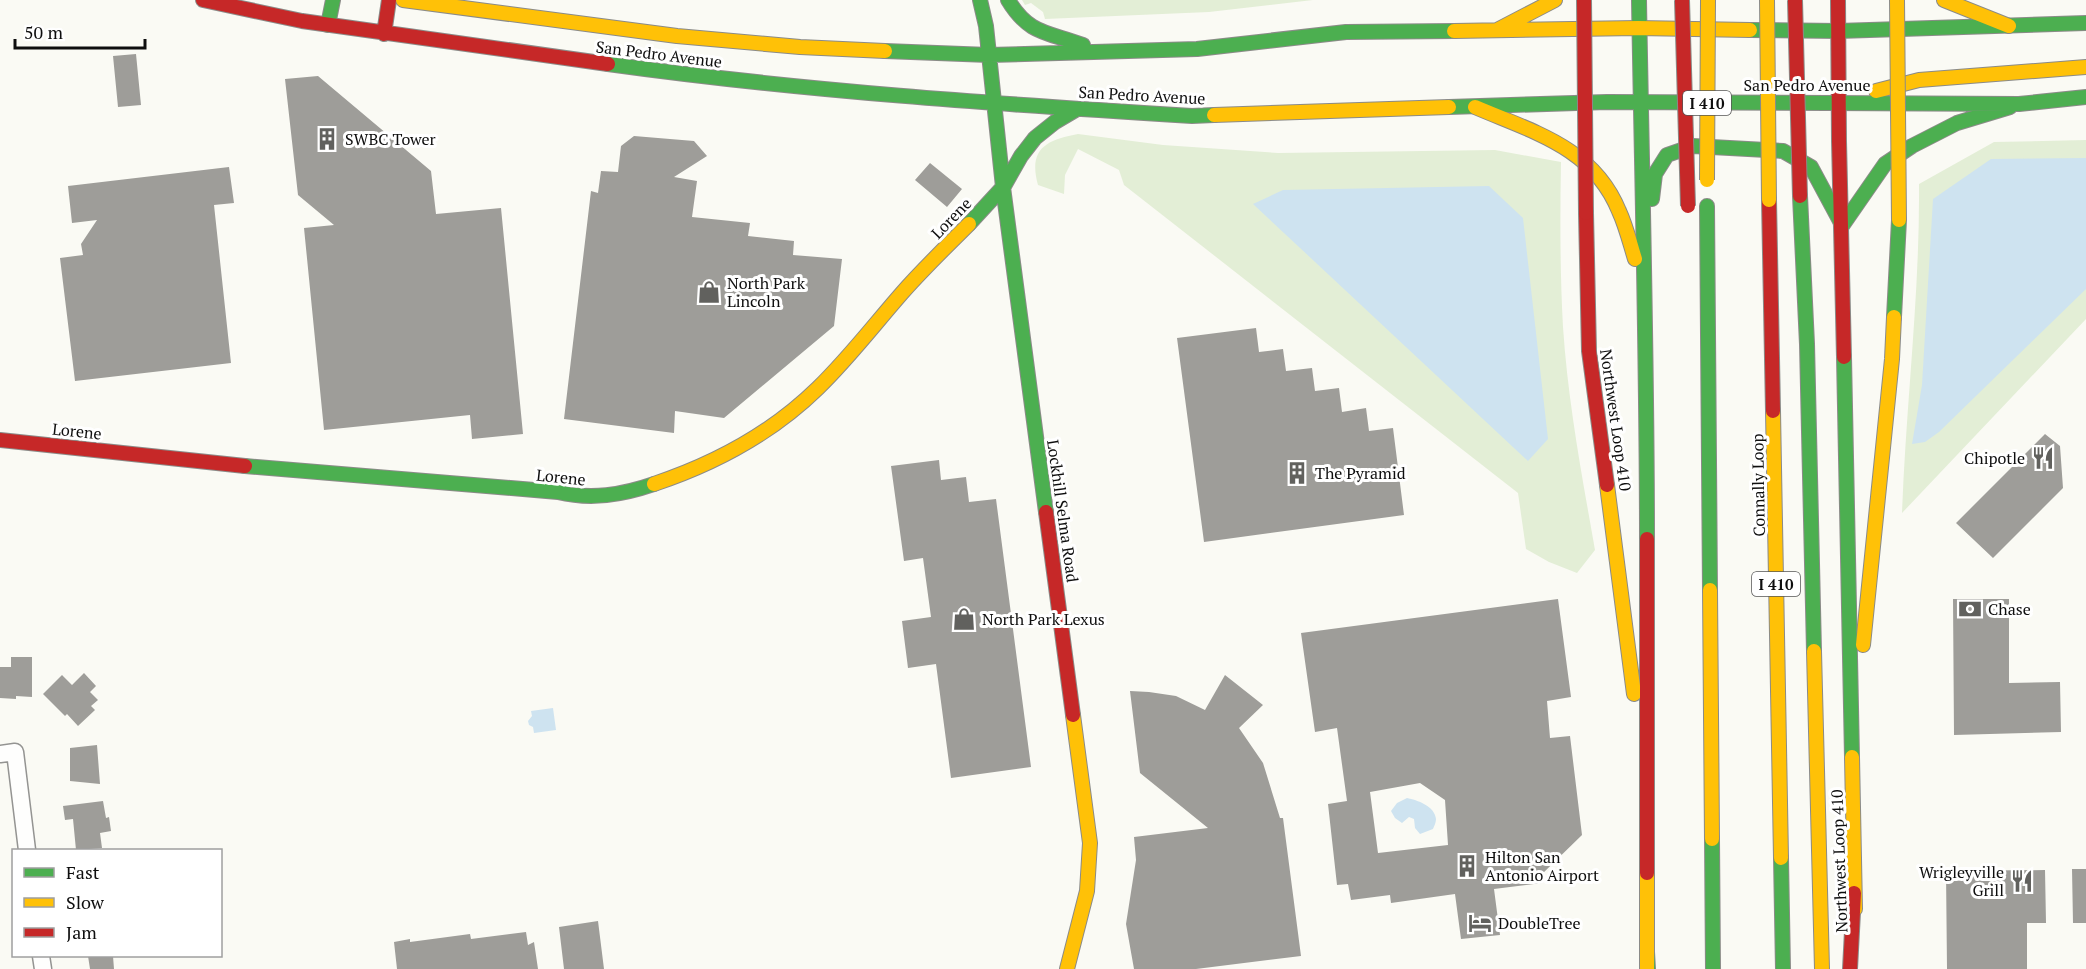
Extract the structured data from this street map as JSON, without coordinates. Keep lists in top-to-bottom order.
{
  "streets": {
    "main road": [
      "San Pedro Avenue",
      "I 410",
      "Lorene",
      "Northwest Loop 410",
      "Connally Loop",
      "Lockhill Selma Road"
    ]
  },
  "crossings": [
    ["San Pedro Avenue", "Lorene"],
    ["San Pedro Avenue", "Northwest Loop 410"],
    ["San Pedro Avenue", "Lockhill Selma Road"],
    ["Lorene", "Lockhill Selma Road"]
  ],
  "places": {
    "building": ["SWBC Tower", "The Pyramid", "Hilton San Antonio Airport"],
    "shop": ["North Park Lincoln", "North Park Lexus"],
    "restaurant": ["Chipotle", "Wrigleyville Grill"],
    "bank": ["Chase"],
    "hotel": ["DoubleTree"]
  },
  "legend": ["Fast", "Slow", "Jam"],
  "scale_bar": "50 m"
}
